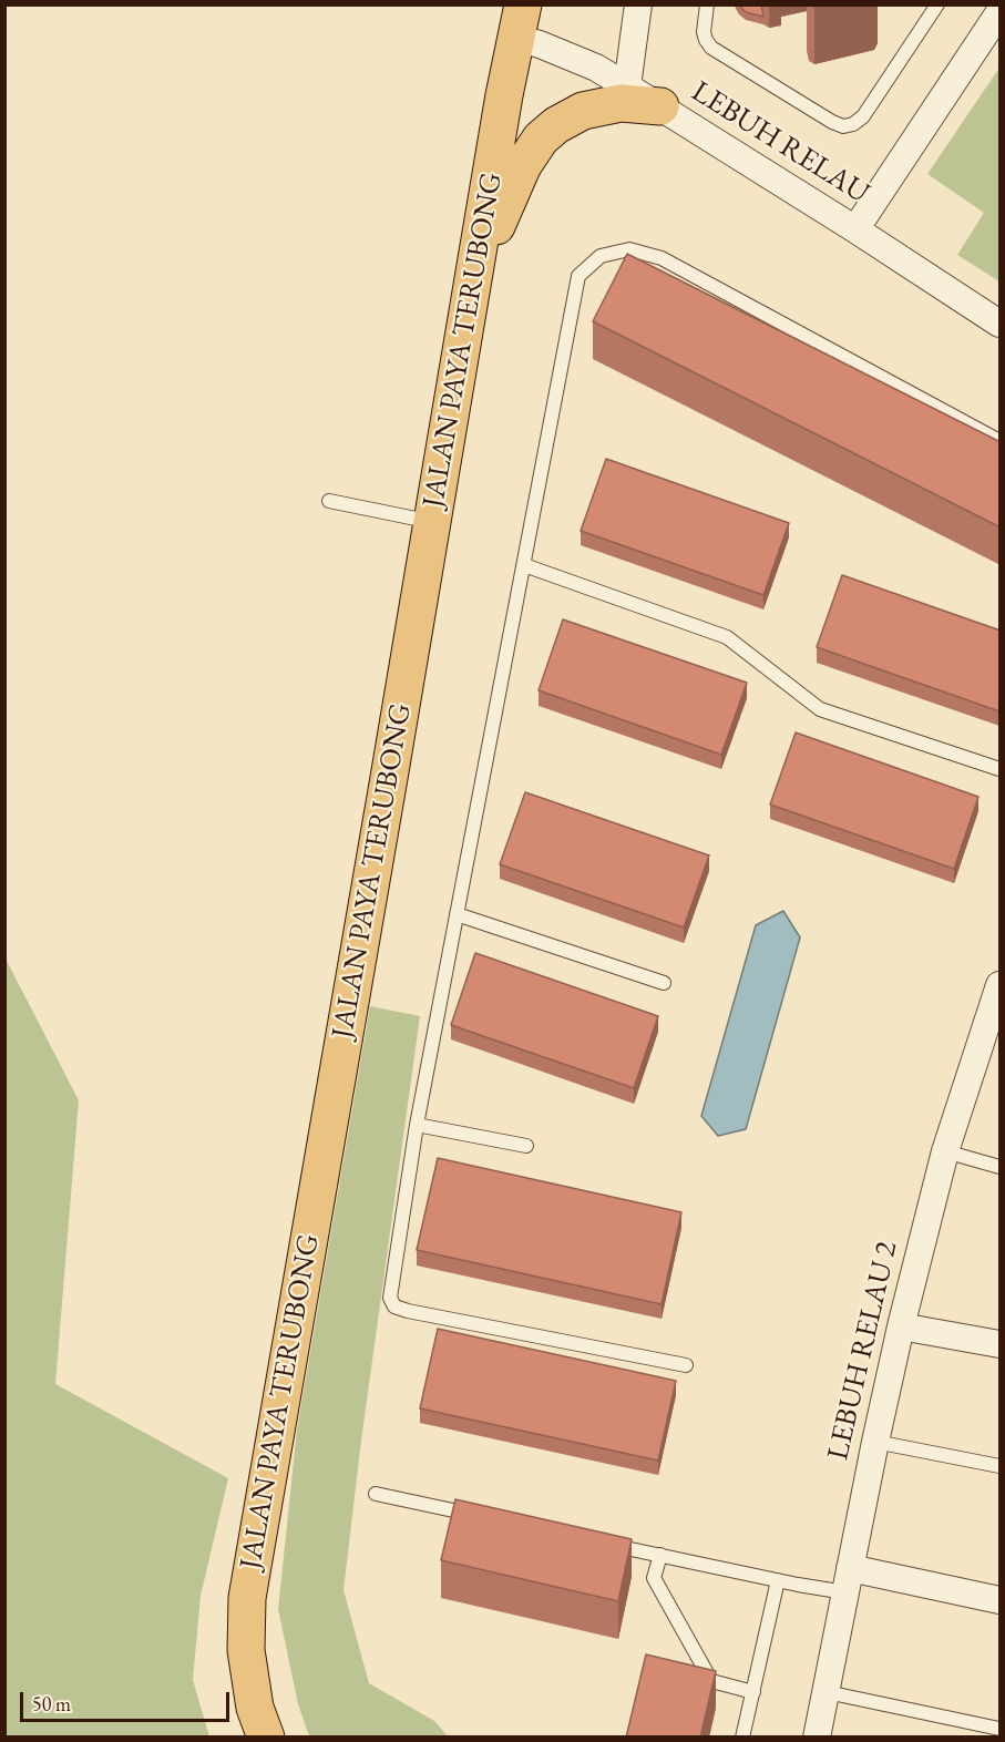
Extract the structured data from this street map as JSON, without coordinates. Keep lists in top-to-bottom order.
{
  "streets": {
    "main road": ["JALAN PAYA TERUBONG"],
    "street": ["LEBUH RELAU", "LEBUH RELAU 2"]
  },
  "crossings": [
    ["LEBUH RELAU", "JALAN PAYA TERUBONG"]
  ],
  "scale_bar": "50 m"
}
